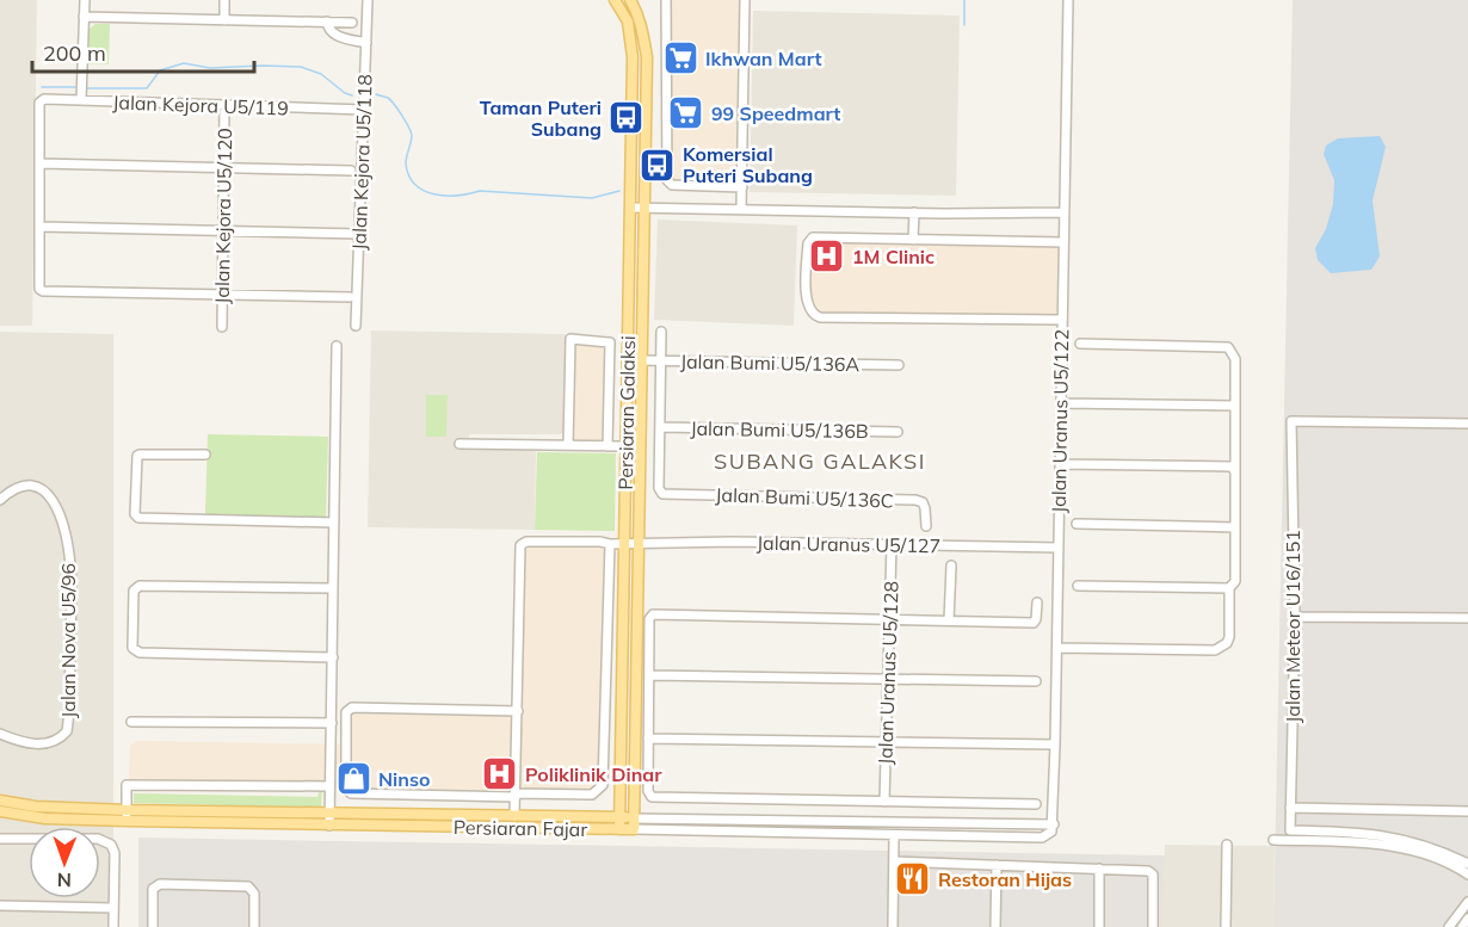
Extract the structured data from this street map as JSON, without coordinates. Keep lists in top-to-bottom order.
{
  "streets": {
    "main road": ["Persiaran Galaksi", "Persiaran Fajar"],
    "street": [
      "Jalan Kejora U5/119",
      "Jalan Kejora U5/118",
      "Jalan Kejora U5/120",
      "Jalan Bumi U5/136A",
      "Jalan Uranus U5/122",
      "Jalan Bumi U5/136B",
      "Jalan Bumi U5/136C",
      "Jalan Uranus U5/127",
      "Jalan Meteor U16/151",
      "Jalan Nova U5/96",
      "Jalan Uranus U5/128"
    ]
  },
  "crossings": [
    ["Jalan Kejora U5/119", "Jalan Kejora U5/118"],
    ["Jalan Kejora U5/119", "Jalan Kejora U5/120"],
    ["Jalan Bumi U5/136A", "Persiaran Galaksi"],
    ["Persiaran Galaksi", "Jalan Uranus U5/127"],
    ["Persiaran Galaksi", "Persiaran Fajar"],
    ["Jalan Uranus U5/122", "Jalan Uranus U5/127"],
    ["Jalan Uranus U5/122", "Persiaran Fajar"],
    ["Jalan Bumi U5/136B", "Jalan Bumi U5/136C"],
    ["Jalan Uranus U5/127", "Jalan Uranus U5/128"]
  ],
  "districts": ["SUBANG GALAKSI"],
  "places": {
    "supermarket": ["Ikhwan Mart", "99 Speedmart"],
    "bus stop": ["Taman Puteri Subang", "Komersial Puteri Subang"],
    "hospital": ["1M Clinic", "Poliklinik Dinar"],
    "shop": ["Ninso"],
    "restaurant": ["Restoran Hijas"]
  },
  "scale_bar": "200 m",
  "north": "bottom"
}
